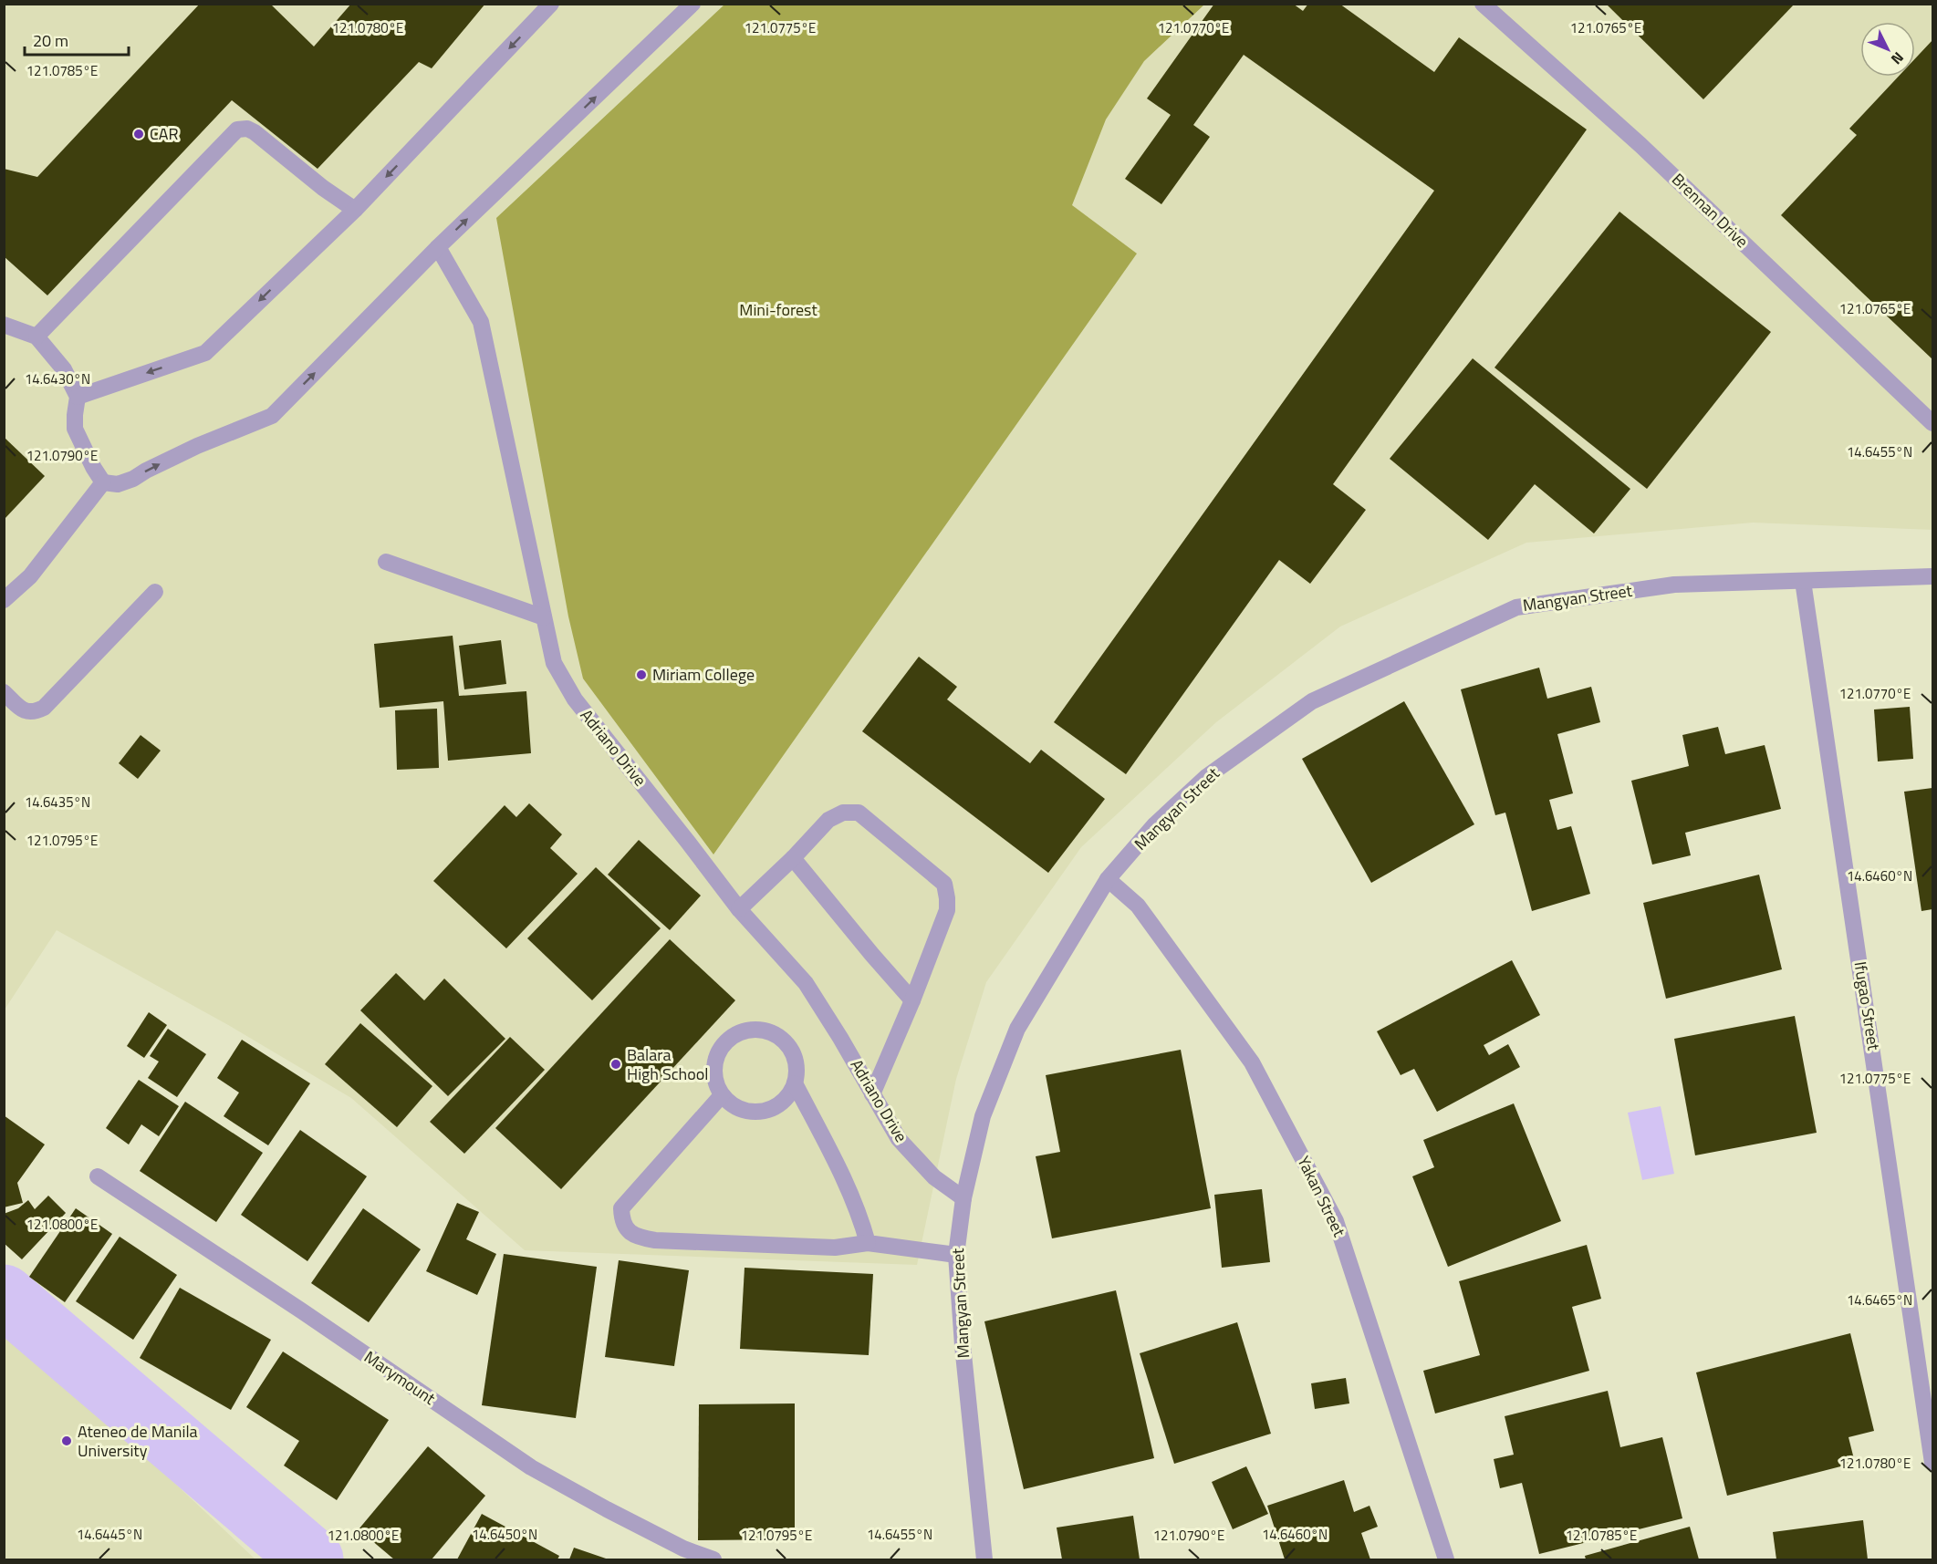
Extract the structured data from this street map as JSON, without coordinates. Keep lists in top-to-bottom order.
{
  "streets": {
    "street": [
      "Brennan Drive",
      "Mangyan Street",
      "Adriano Drive",
      "Ifugao Street",
      "Yakan Street",
      "Marymount"
    ]
  },
  "crossings": [
    ["Mangyan Street", "Adriano Drive"],
    ["Mangyan Street", "Ifugao Street"],
    ["Mangyan Street", "Yakan Street"]
  ],
  "parks": ["Mini-forest"],
  "places": [
    "CAR",
    "Miriam College",
    "Balara High School",
    "Ateneo de Manila University"
  ],
  "scale_bar": "20 m",
  "north": "bottom right",
  "coordinates": [
    "121.0780°E",
    "121.0770°E",
    "121.0775°E",
    "121.0765°E",
    "121.0785°E",
    "14.6430°N",
    "14.6455°N",
    "121.0790°E",
    "14.6435°N",
    "121.0795°E",
    "14.6460°N",
    "121.0800°E",
    "14.6465°N",
    "14.6445°N",
    "14.6450°N"
  ]
}
